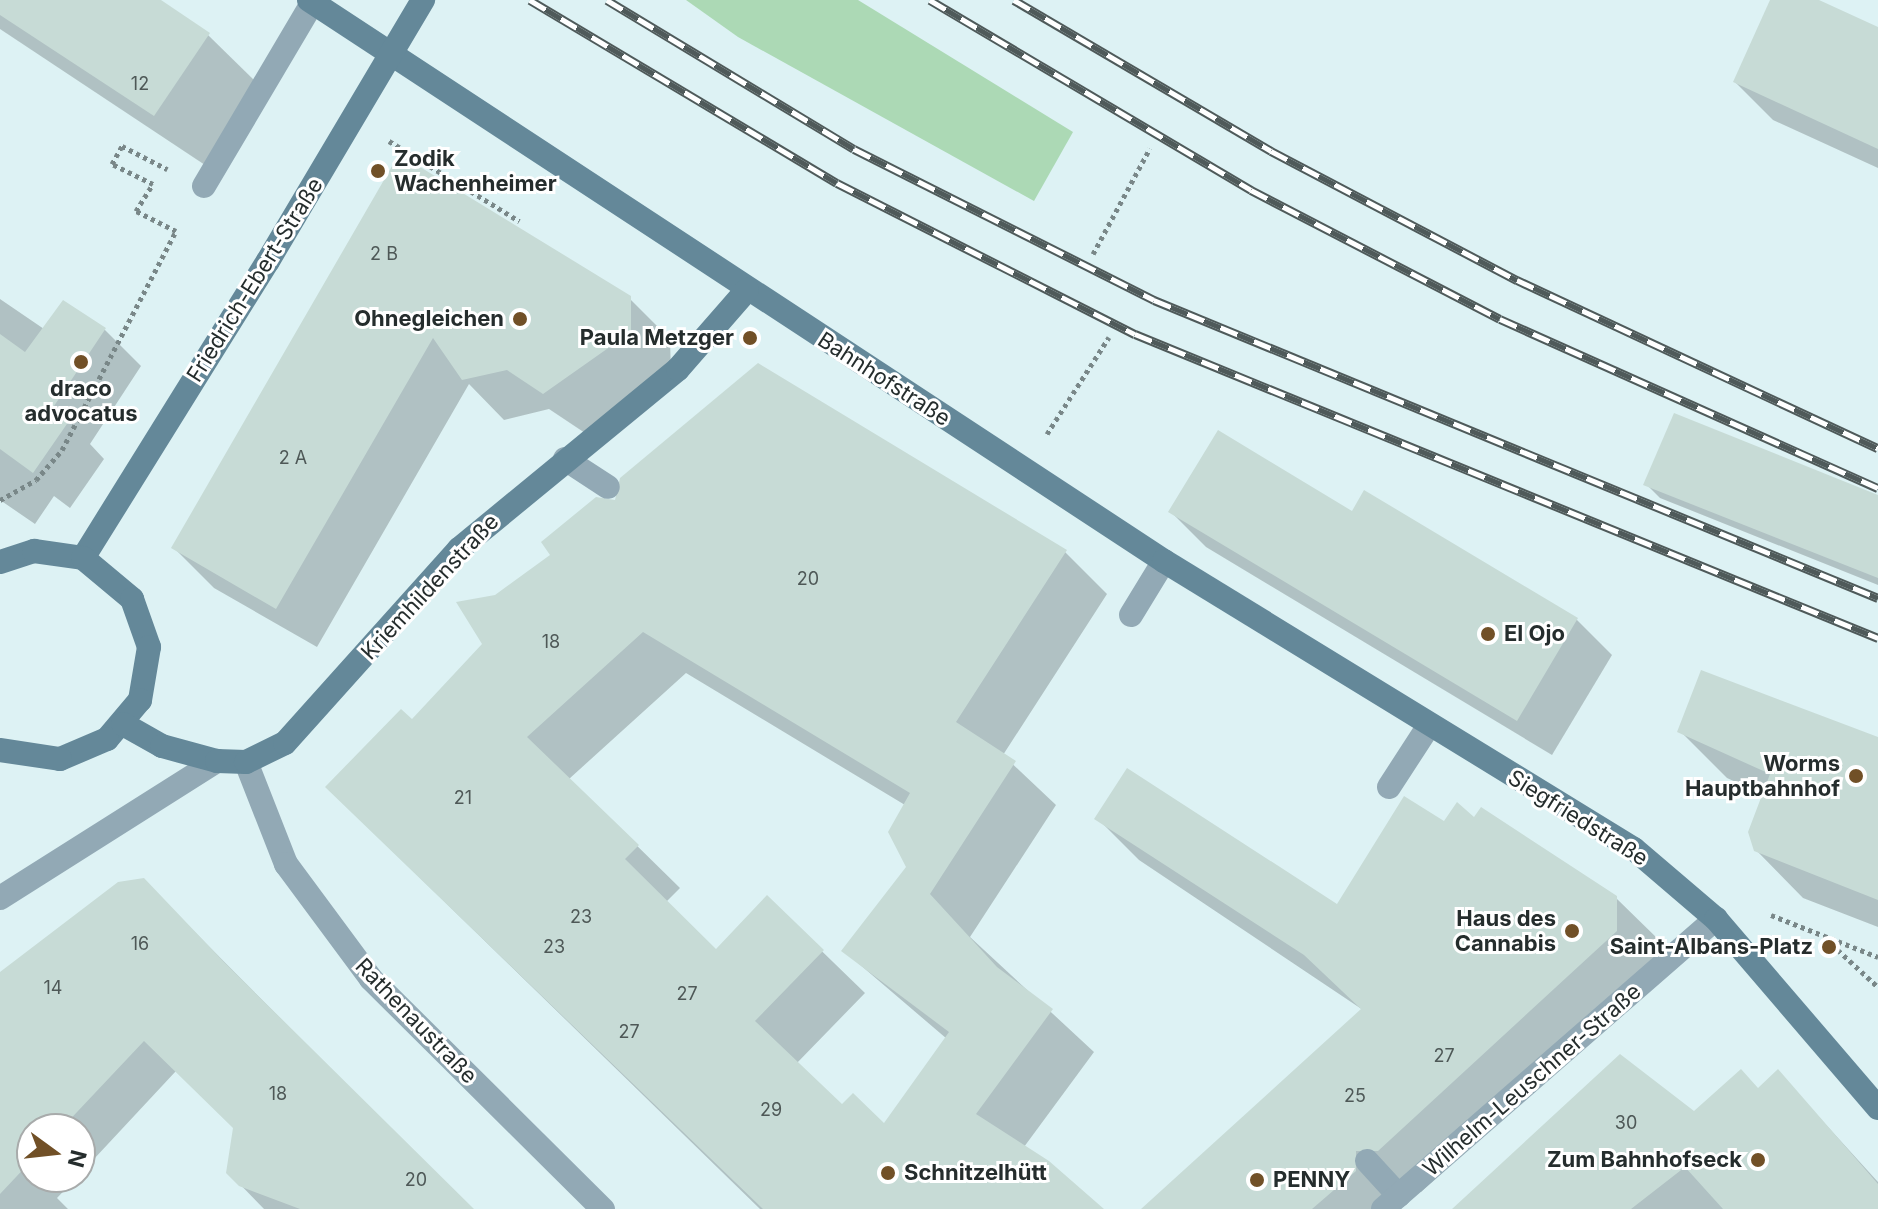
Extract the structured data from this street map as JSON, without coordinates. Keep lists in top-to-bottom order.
{
  "streets": {
    "street": [
      "Friedrich-Ebert-Straße",
      "Bahnhofstraße",
      "Kriemhildenstraße",
      "Siegfriedstraße",
      "Rathenaustraße",
      "Wilhelm-Leuschner-Straße"
    ]
  },
  "crossings": [
    ["Bahnhofstraße", "Kriemhildenstraße"],
    ["Bahnhofstraße", "Siegfriedstraße"],
    ["Kriemhildenstraße", "Rathenaustraße"],
    ["Siegfriedstraße", "Wilhelm-Leuschner-Straße"]
  ],
  "places": [
    "Zodik Wachenheimer",
    "Ohnegleichen",
    "Paula Metzger",
    "draco advocatus",
    "El Ojo",
    "Worms Hauptbahnhof",
    "Haus des Cannabis",
    "Saint-Albans-Platz",
    "Zum Bahnhofseck",
    "Schnitzelhütt",
    "PENNY"
  ],
  "house_numbers": [
    "12",
    "2 B",
    "2 A",
    "20",
    "18",
    "21",
    "23",
    "16",
    "23",
    "14",
    "27",
    "27",
    "27",
    "18",
    "25",
    "29",
    "30",
    "20"
  ],
  "north": "right"
}
